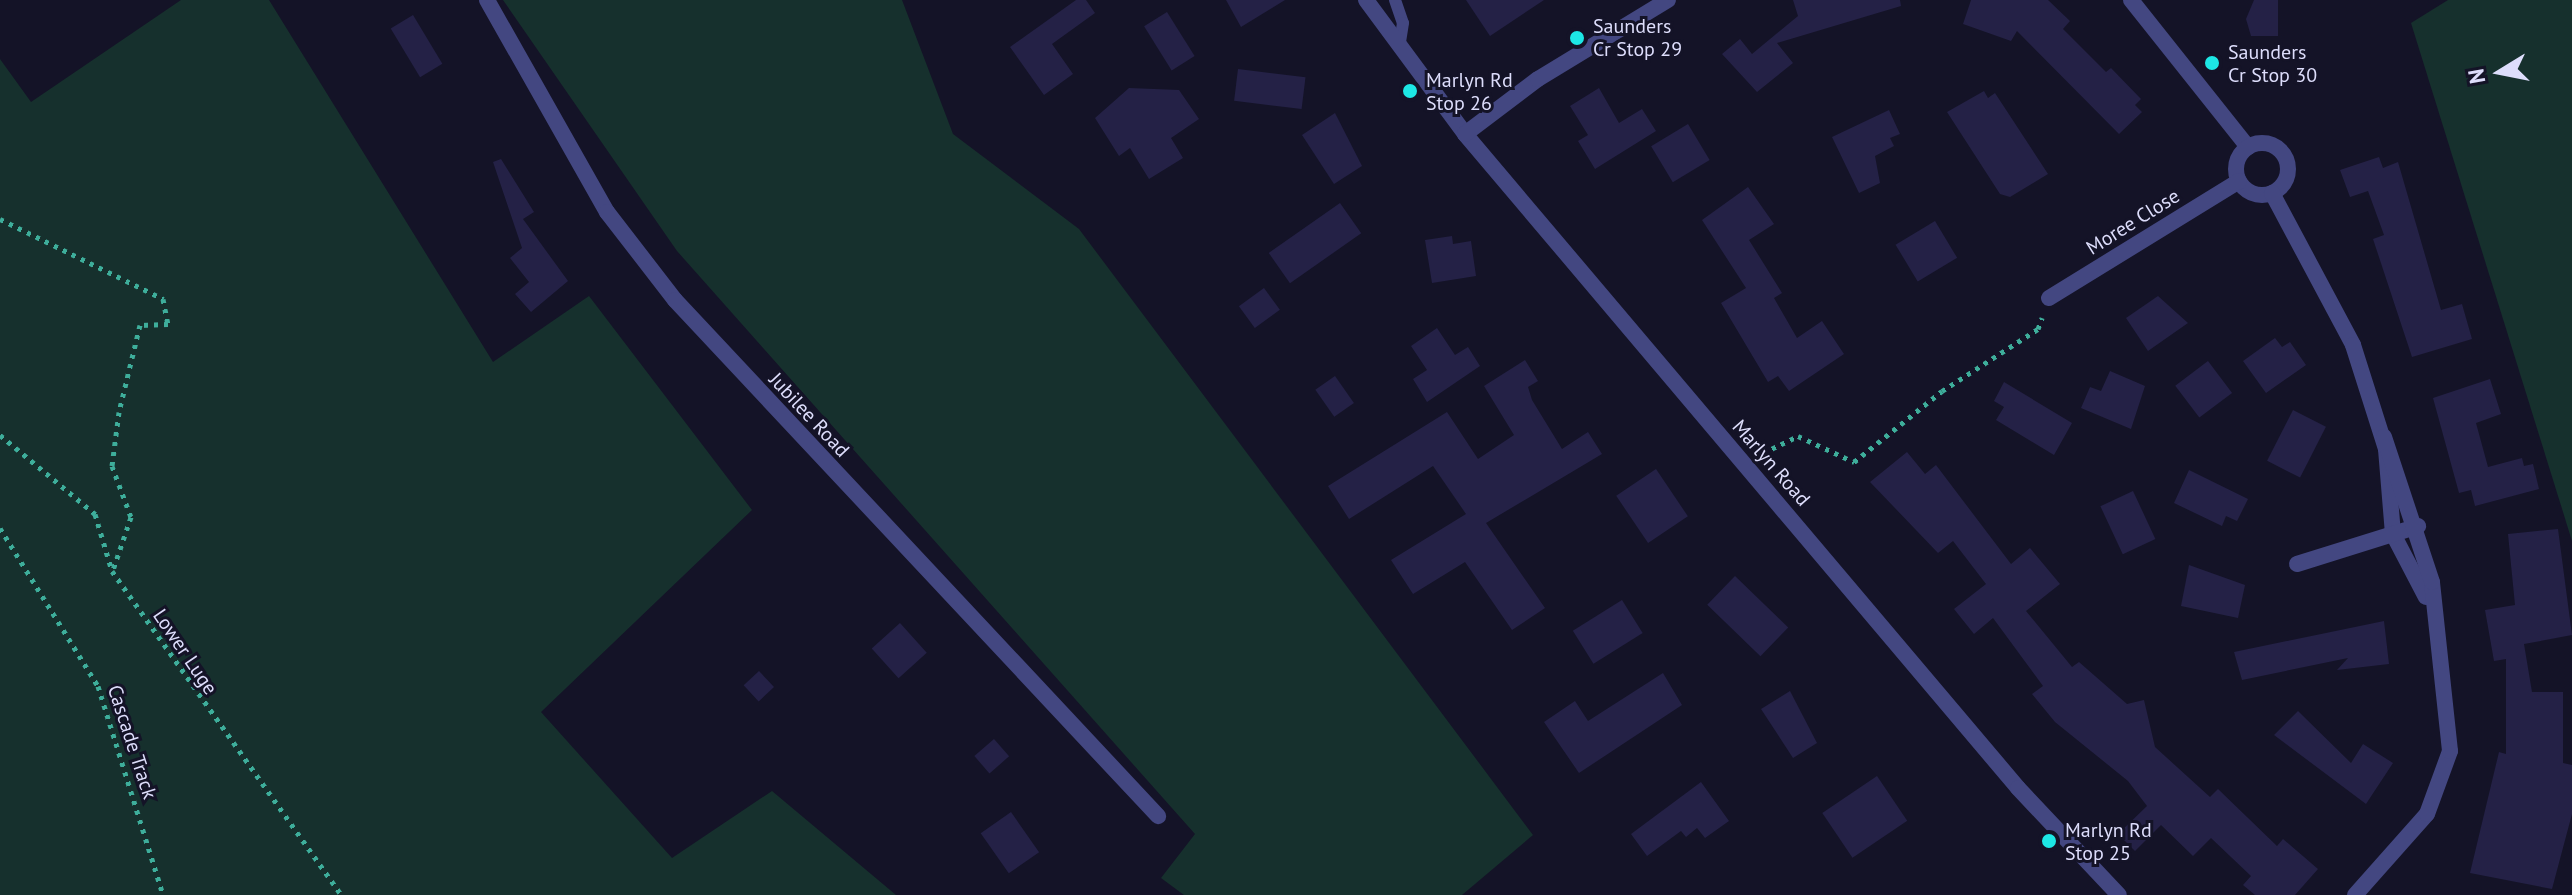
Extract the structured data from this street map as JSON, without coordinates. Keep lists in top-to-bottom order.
{
  "streets": {
    "street": ["Moree Close", "Jubilee Road", "Marlyn Road"],
    "path": ["Lower Luge", "Cascade Track"]
  },
  "places": [
    "Saunders Cr Stop 29",
    "Saunders Cr Stop 30",
    "Marlyn Rd Stop 26",
    "Marlyn Rd Stop 25"
  ],
  "north": "left"
}
